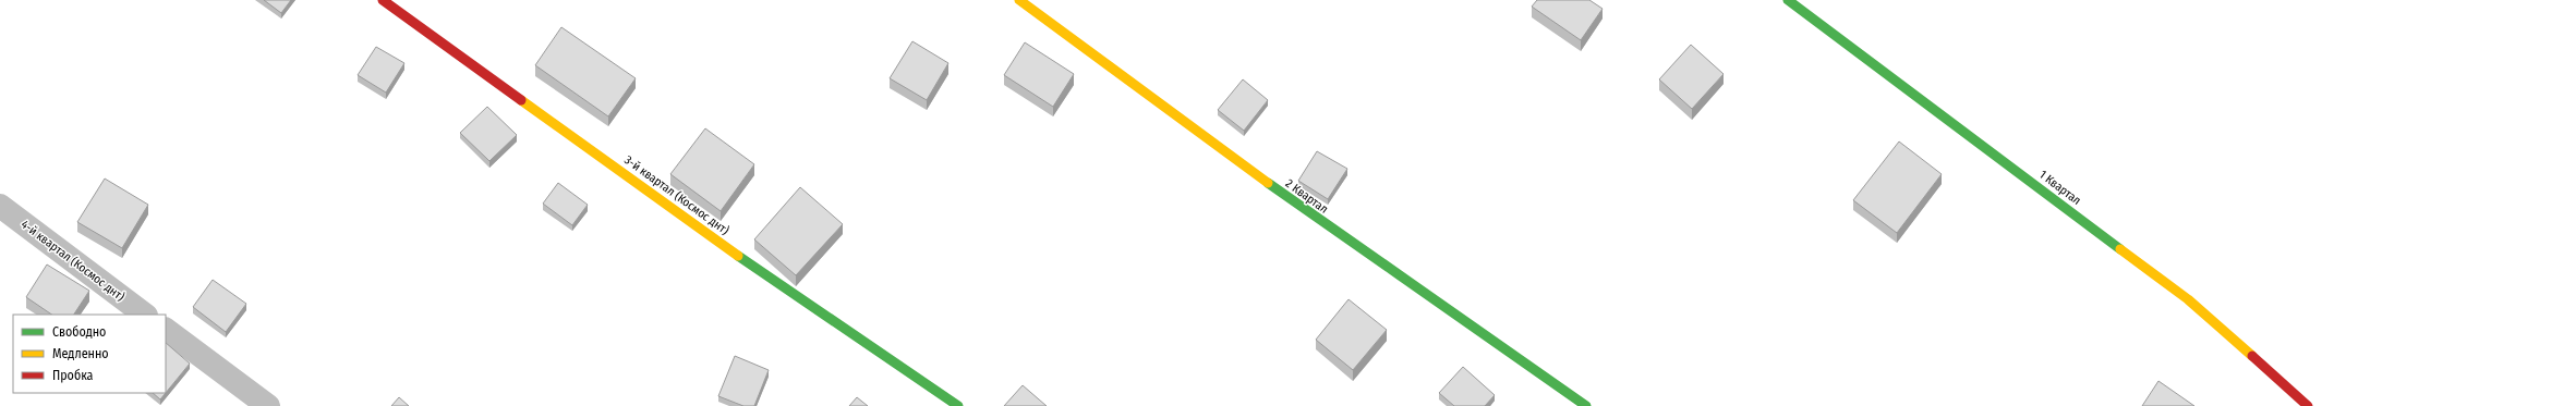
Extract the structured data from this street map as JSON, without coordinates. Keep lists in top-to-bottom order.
{
  "streets": {
    "street": [
      "1 Квартал",
      "3-й квартал (Космос днт)",
      "2 Квартал",
      "4-й квартал (Космос днт)"
    ]
  },
  "legend": ["Свободно", "Медленно", "Пробка"]
}
